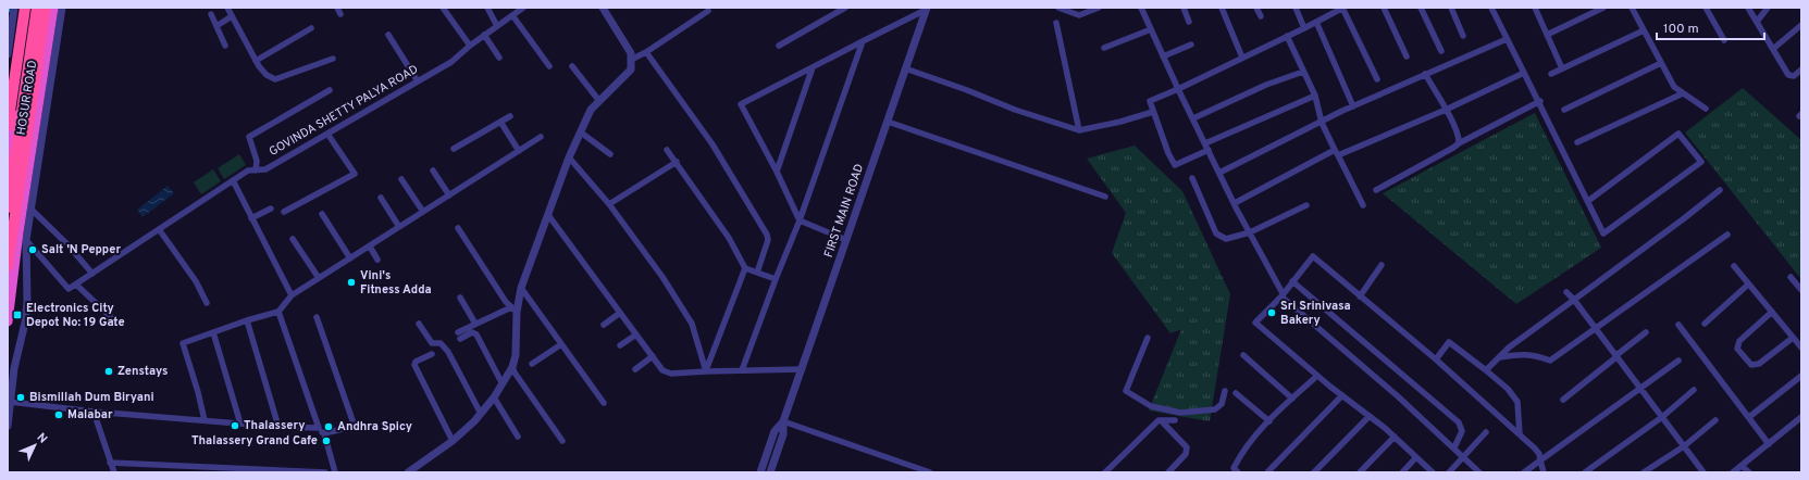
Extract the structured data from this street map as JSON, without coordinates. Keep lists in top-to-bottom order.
{
  "streets": {
    "highway": ["HOSUR ROAD"],
    "street": ["GOVINDA SHETTY PALYA ROAD", "FIRST MAIN ROAD"]
  },
  "places": {
    "other": [
      "Salt 'N Pepper",
      "Vini's Fitness Adda",
      "Sri Srinivasa Bakery",
      "Zenstays",
      "Bismillah Dum Biryani",
      "Malabar",
      "Thalassery",
      "Andhra Spicy",
      "Thalassery Grand Cafe"
    ],
    "transit": ["Electronics City Depot No: 19 Gate"]
  },
  "scale_bar": "100 m",
  "north": "top right"
}
